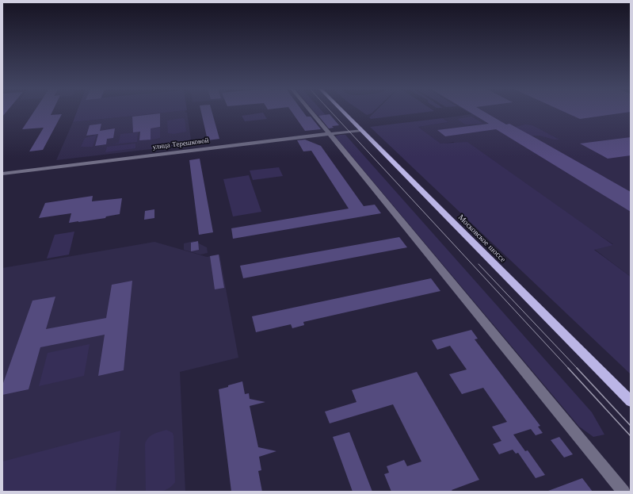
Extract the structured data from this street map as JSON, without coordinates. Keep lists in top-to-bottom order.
{
  "streets": {
    "main road": ["Московское шоссе"],
    "street": ["улица Терешковой"]
  },
  "crossings": [
    ["улица Терешковой", "Московское шоссе"]
  ]
}
